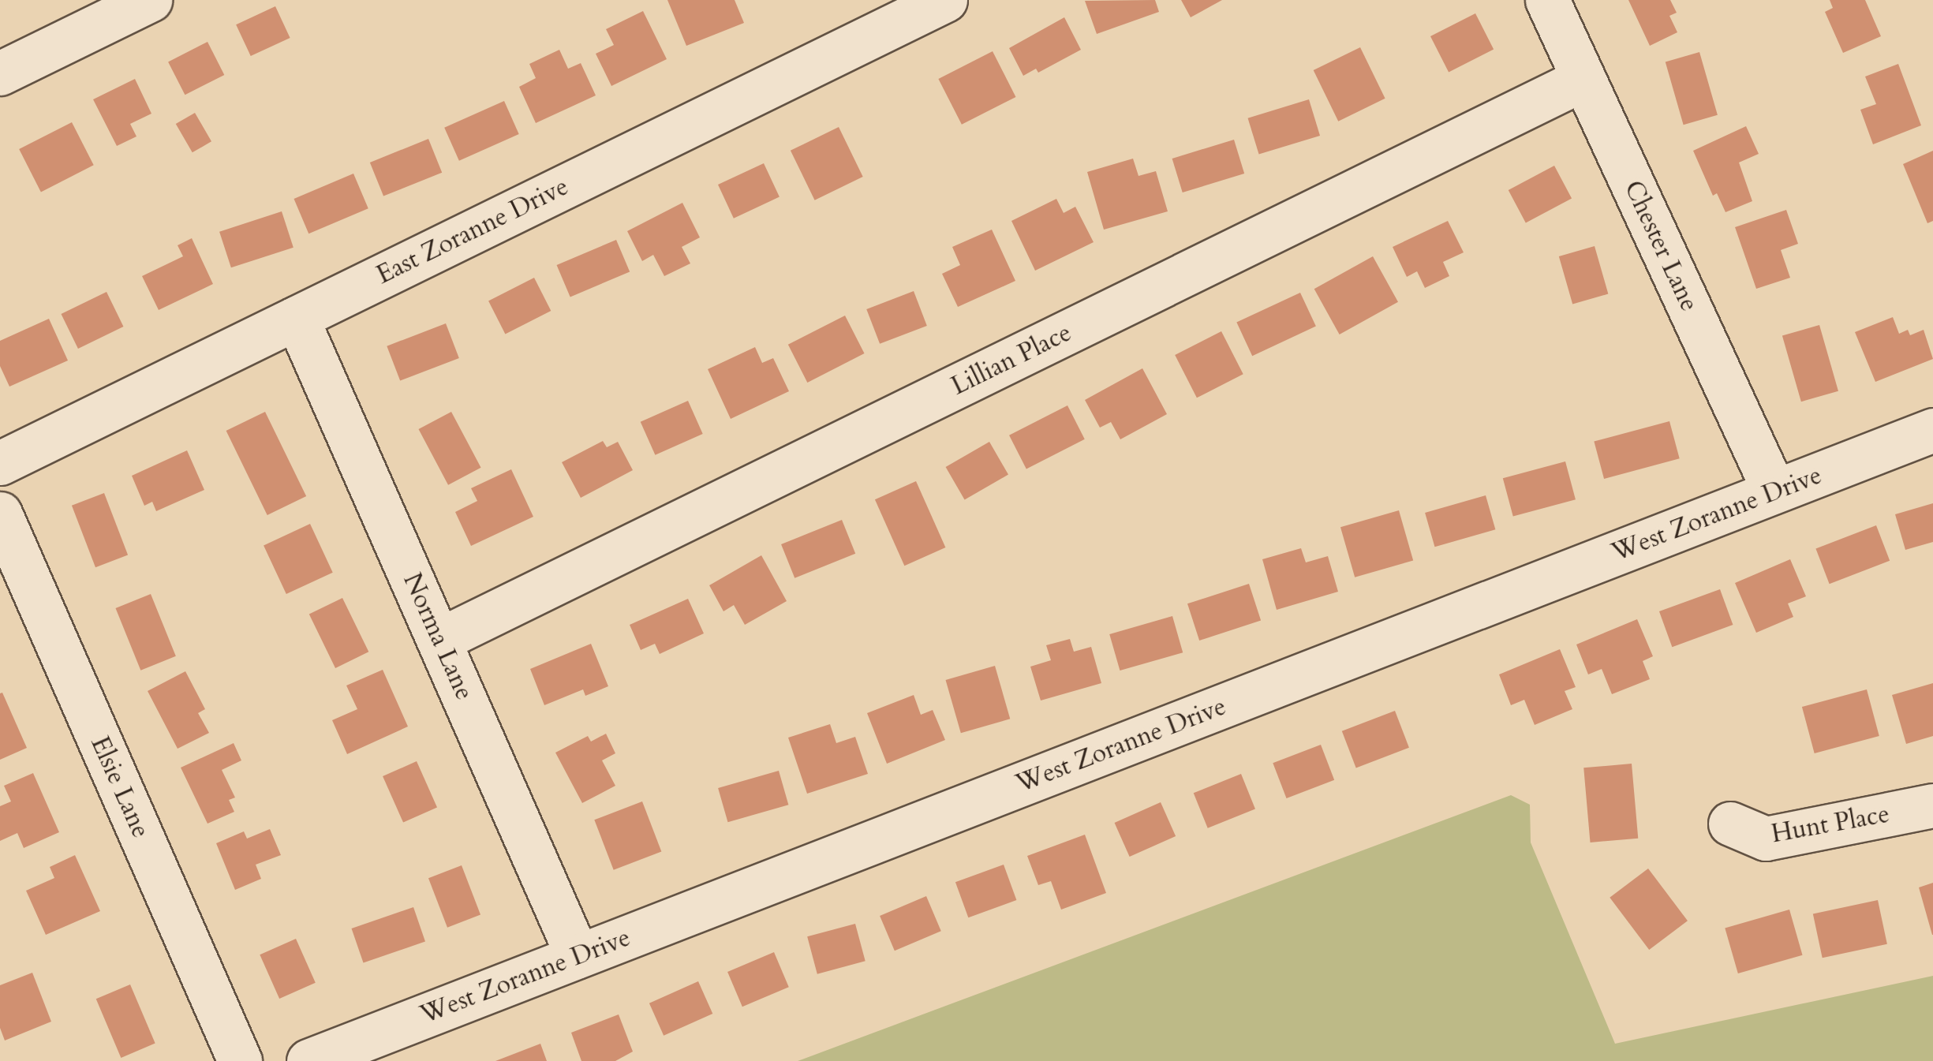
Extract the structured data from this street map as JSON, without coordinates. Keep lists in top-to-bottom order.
{
  "streets": {
    "street": [
      "East Zoranne Drive",
      "Chester Lane",
      "Lillian Place",
      "West Zoranne Drive",
      "Norma Lane",
      "Elsie Lane",
      "Hunt Place"
    ]
  },
  "crossings": [
    ["East Zoranne Drive", "Norma Lane"],
    ["Chester Lane", "Lillian Place"],
    ["Chester Lane", "West Zoranne Drive"],
    ["Lillian Place", "Norma Lane"],
    ["West Zoranne Drive", "Norma Lane"]
  ]
}
